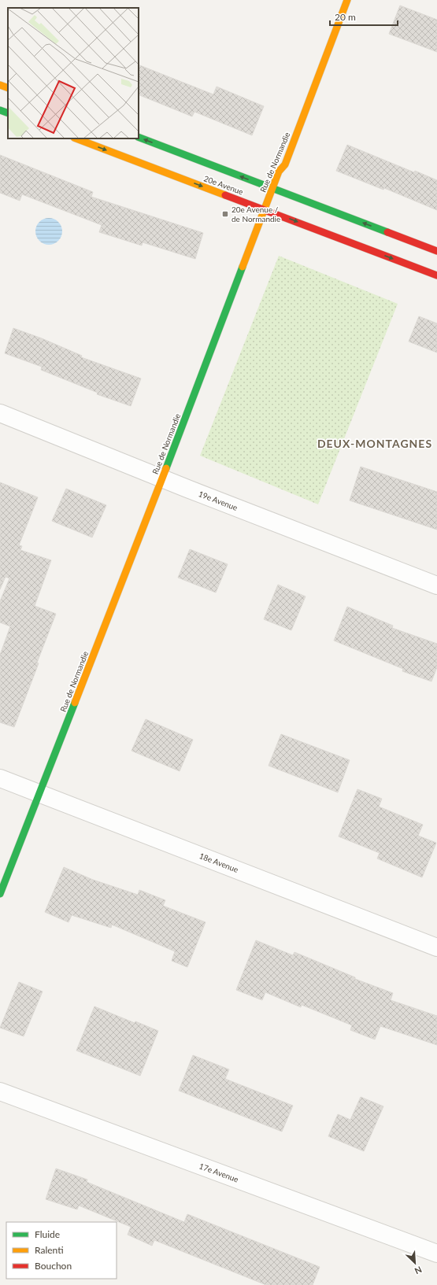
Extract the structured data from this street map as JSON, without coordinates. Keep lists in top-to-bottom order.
{
  "streets": {
    "street": [
      "Rue de Normandie",
      "20e Avenue",
      "19e Avenue",
      "18e Avenue",
      "17e Avenue"
    ]
  },
  "crossings": [
    ["Rue de Normandie", "20e Avenue"],
    ["Rue de Normandie", "19e Avenue"],
    ["Rue de Normandie", "18e Avenue"]
  ],
  "districts": ["DEUX-MONTAGNES"],
  "places": {
    "transit": ["20e Avenue / de Normandie"]
  },
  "legend": ["Fluide", "Ralenti", "Bouchon"],
  "scale_bar": "20 m",
  "north": "bottom right"
}
